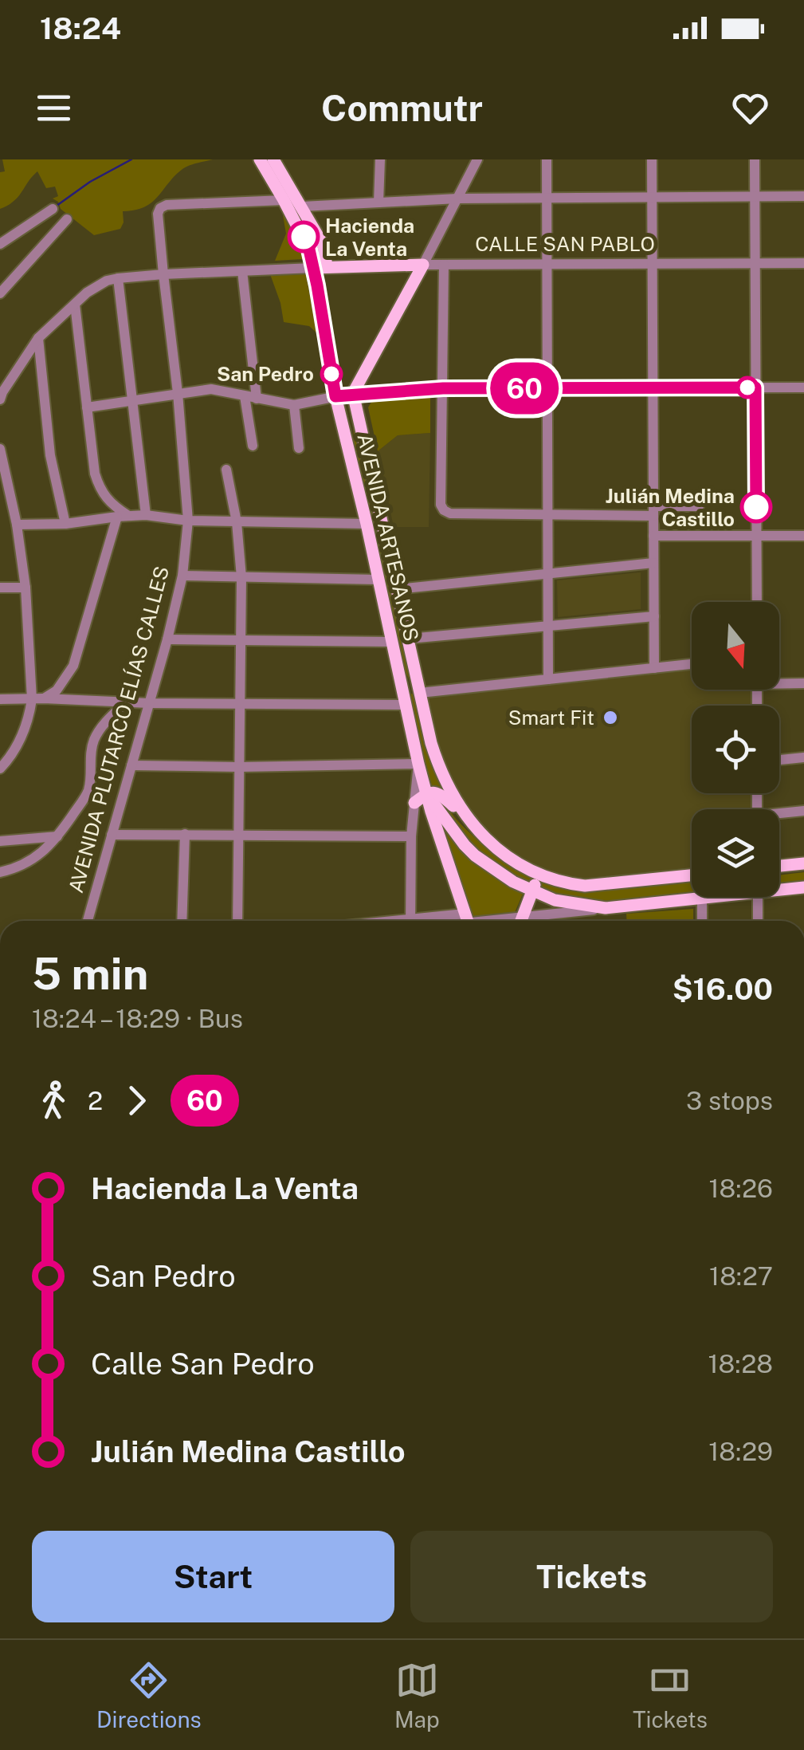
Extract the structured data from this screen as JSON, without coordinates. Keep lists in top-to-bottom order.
{
  "streets": {
    "main road": ["CALLE SAN PABLO", "AVENIDA ARTESANOS"],
    "street": ["AVENIDA PLUTARCO ELÍAS CALLES"]
  },
  "crossings": [
    ["CALLE SAN PABLO", "AVENIDA ARTESANOS"],
    ["AVENIDA ARTESANOS", "AVENIDA PLUTARCO ELÍAS CALLES"]
  ],
  "places": [
    "Hacienda La Venta",
    "San Pedro",
    "Julián Medina Castillo",
    "Smart Fit"
  ],
  "lines": ["bus line 60"],
  "north": "bottom",
  "page": {
    "status": "18:24",
    "header": "Commutr",
    "on_map": "60",
    "heading": ["5 min", "18:24 – 18:29 · Bus", "$16.00"],
    "legs": ["2", "60", "3 stops"],
    "list": [
      {
        "name": "Hacienda La Venta",
        "value": "18:26"
      },
      {
        "name": "San Pedro",
        "value": "18:27"
      },
      {
        "name": "Calle San Pedro",
        "value": "18:28"
      },
      {
        "name": "Julián Medina Castillo",
        "value": "18:29"
      }
    ],
    "buttons": ["Start", "Tickets"],
    "tabs": ["Directions", "Map", "Tickets"]
  }
}
